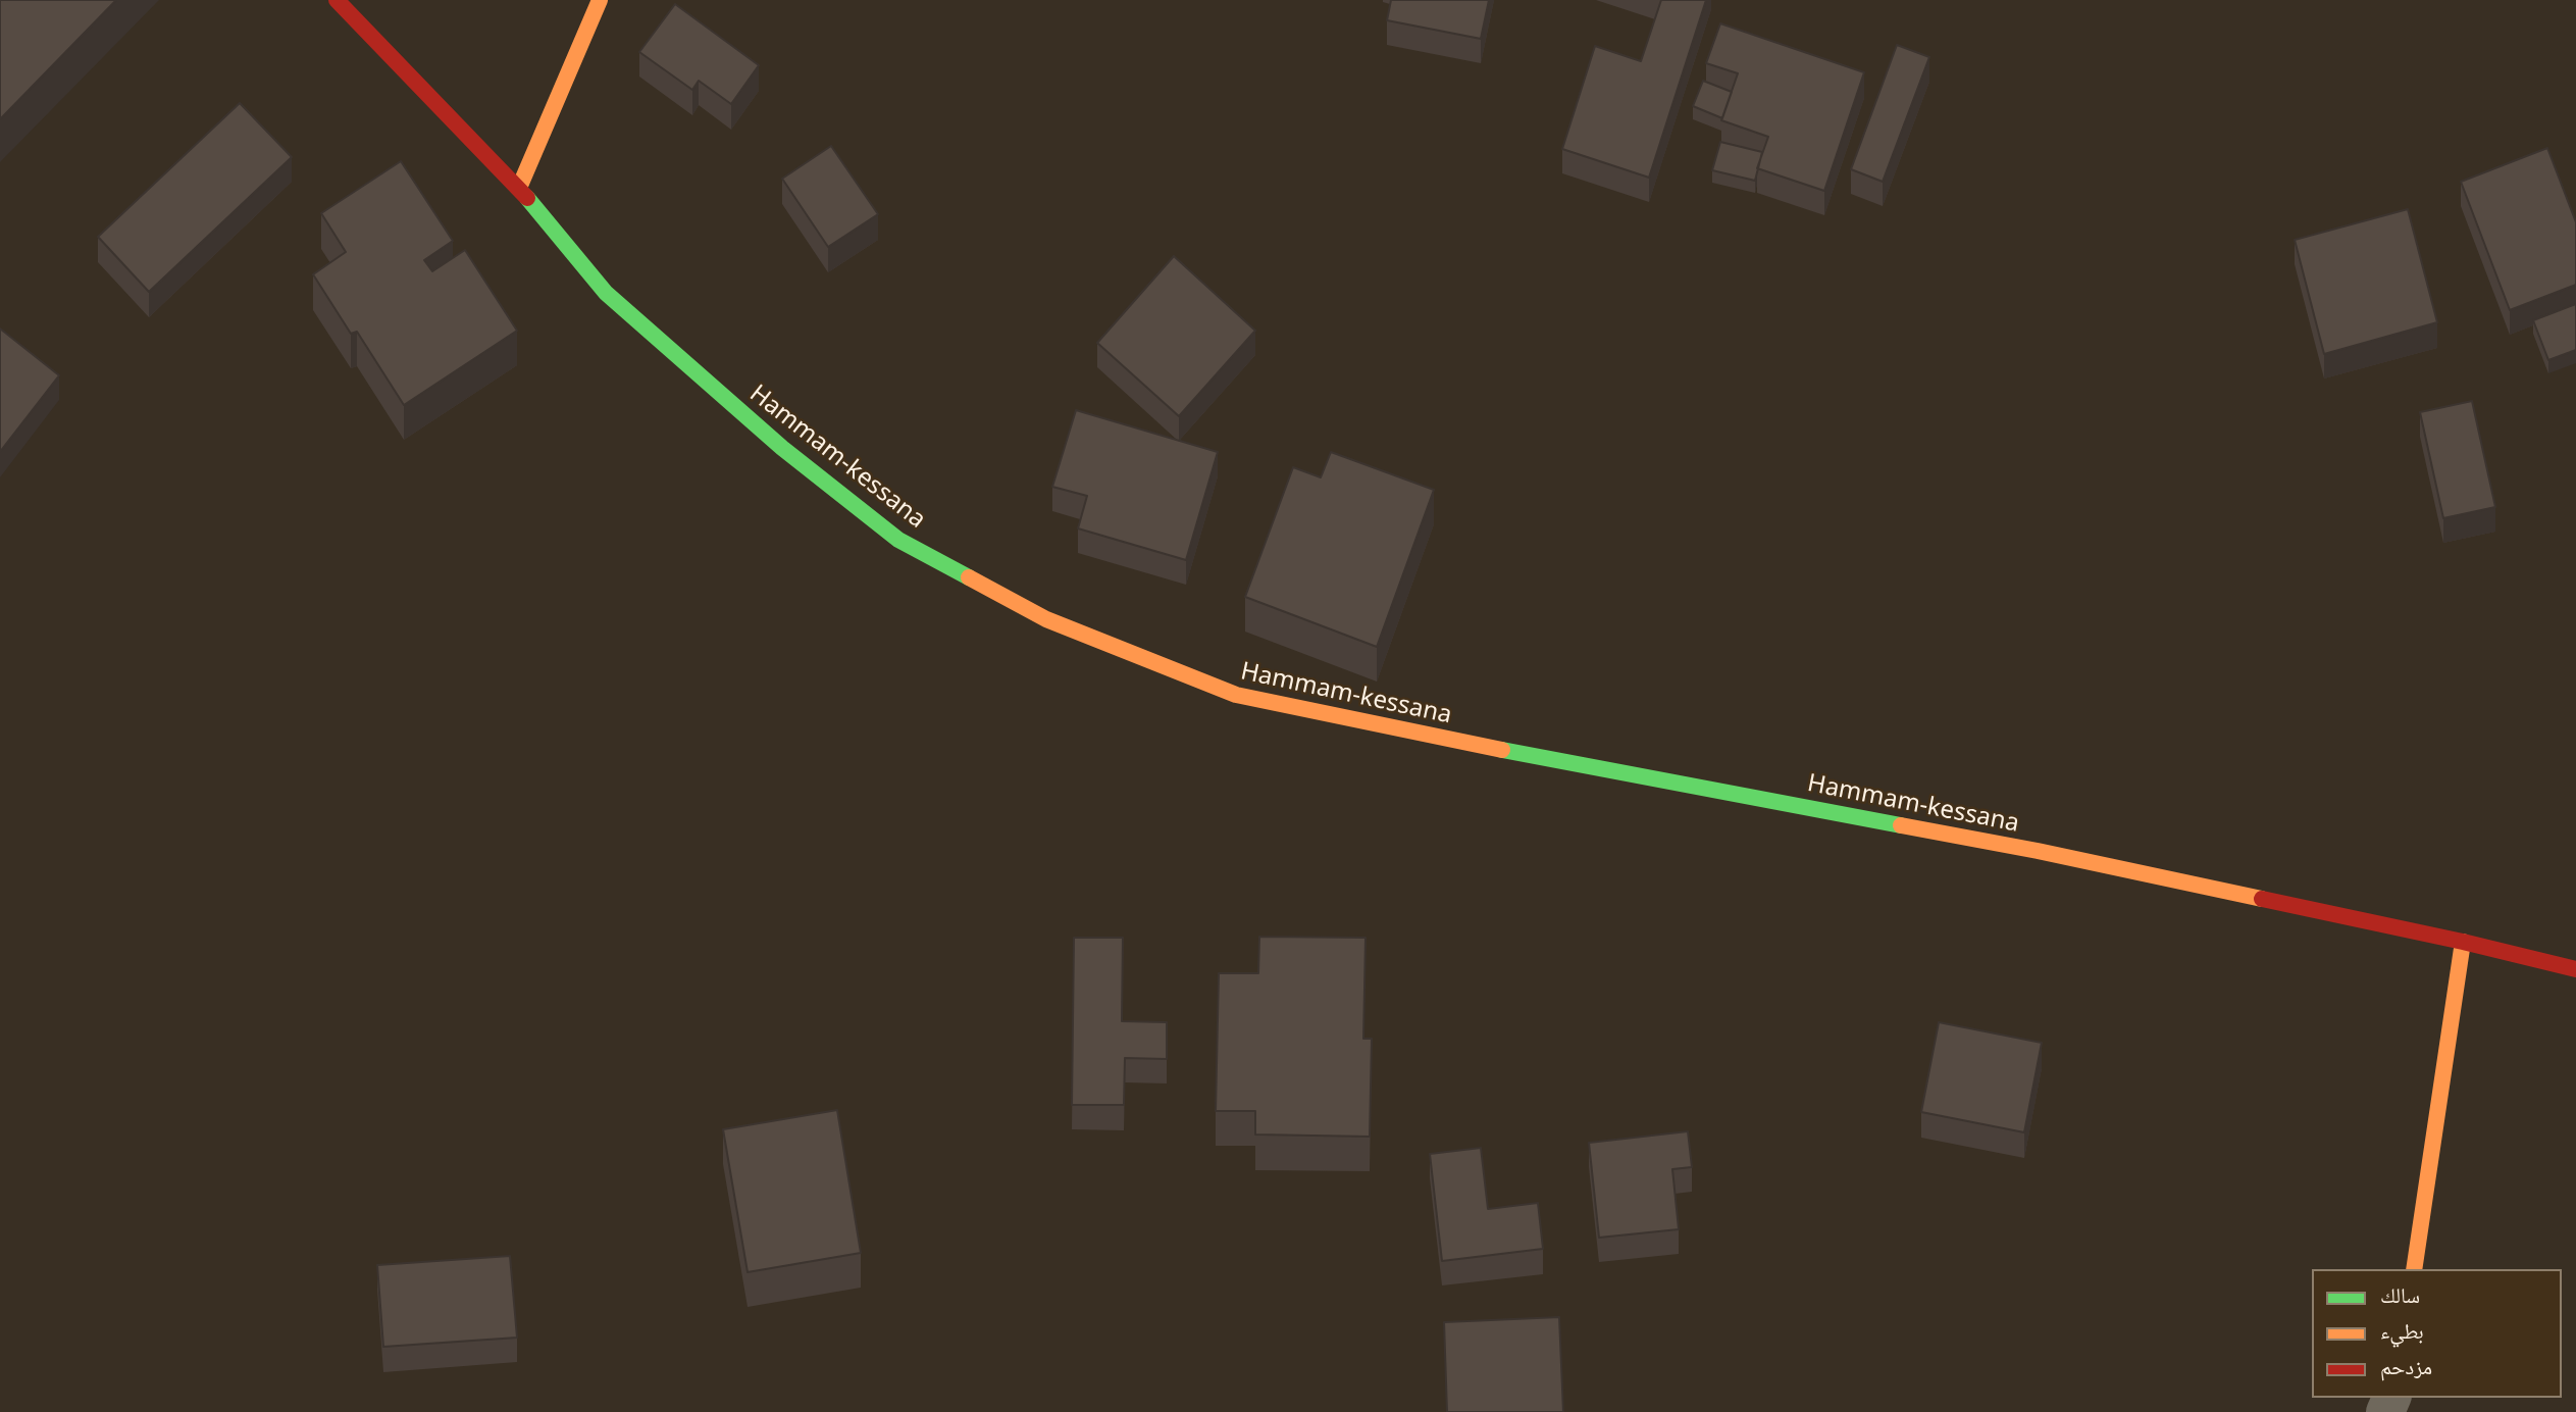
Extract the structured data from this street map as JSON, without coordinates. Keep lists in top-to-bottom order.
{
  "streets": {
    "street": ["Hammam-kessana"]
  },
  "legend": ["سالك", "بطيء", "مزدحم"]
}
